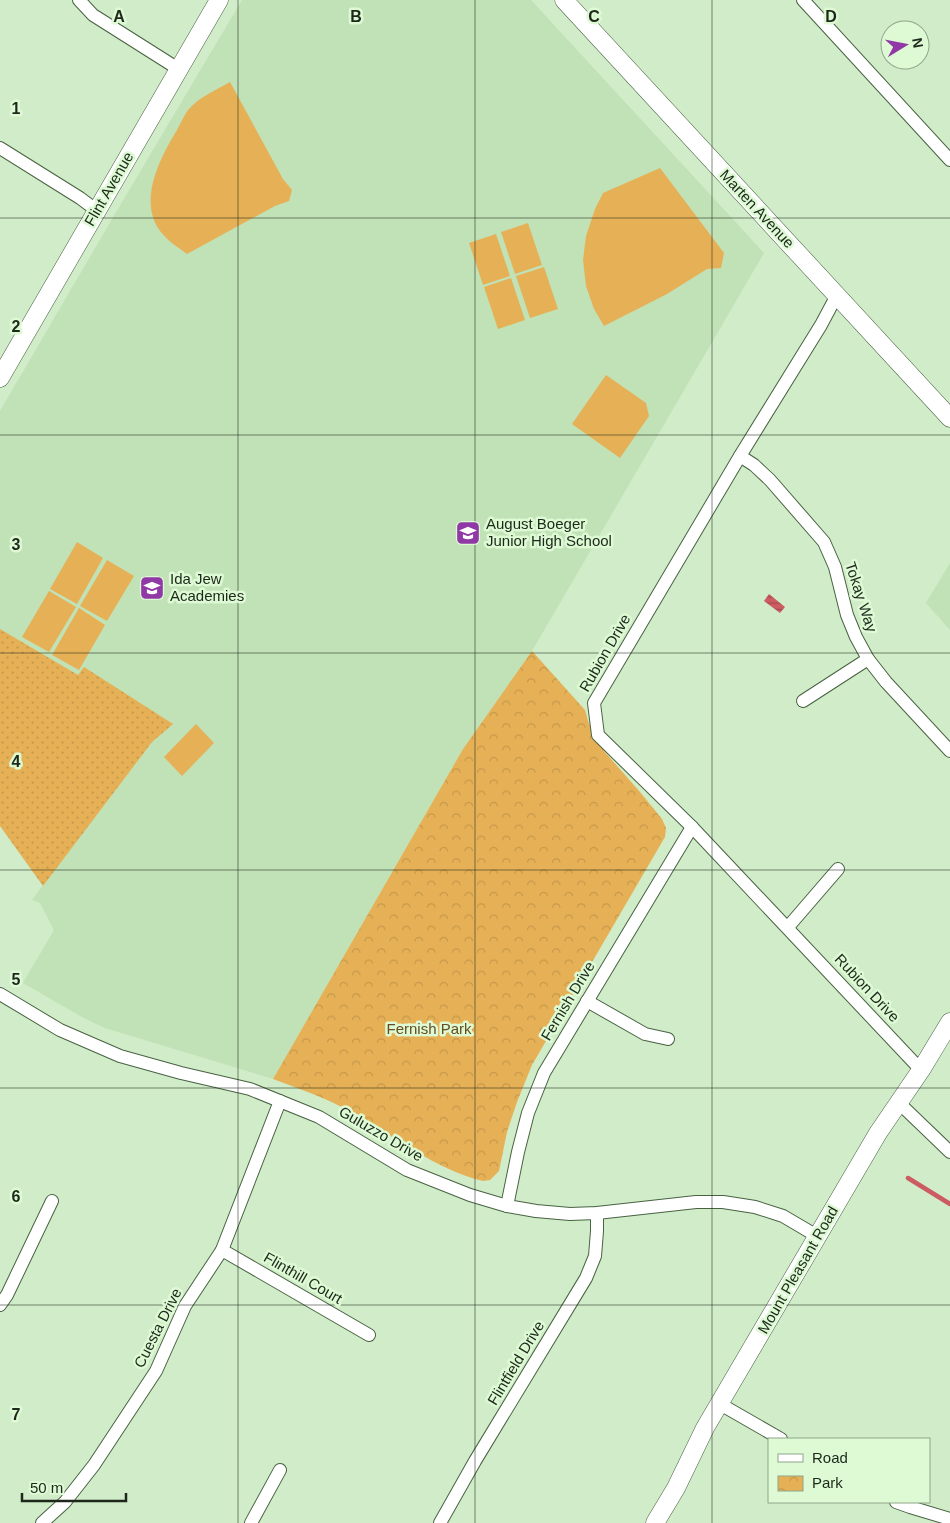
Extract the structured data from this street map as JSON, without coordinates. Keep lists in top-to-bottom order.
{
  "streets": {
    "street": [
      "Flint Avenue",
      "Marten Avenue",
      "Tokay Way",
      "Rubion Drive",
      "Fernish Drive",
      "Guluzzo Drive",
      "Mount Pleasant Road",
      "Flinthill Court",
      "Cuesta Drive",
      "Flintfield Drive"
    ]
  },
  "crossings": [
    ["Marten Avenue", "Rubion Drive"],
    ["Tokay Way", "Rubion Drive"],
    ["Rubion Drive", "Fernish Drive"],
    ["Rubion Drive", "Mount Pleasant Road"],
    ["Fernish Drive", "Guluzzo Drive"],
    ["Guluzzo Drive", "Mount Pleasant Road"],
    ["Guluzzo Drive", "Cuesta Drive"],
    ["Guluzzo Drive", "Flintfield Drive"],
    ["Flinthill Court", "Cuesta Drive"]
  ],
  "parks": ["Fernish Park"],
  "places": {
    "school or university": ["August Boeger Junior High School", "Ida Jew Academies"]
  },
  "legend": ["Road", "Park"],
  "scale_bar": "50 m",
  "north": "right",
  "grid": {
    "columns": [
      "A",
      "B",
      "C",
      "D"
    ],
    "rows": [
      "1",
      "2",
      "3",
      "4",
      "5",
      "6",
      "7"
    ]
  }
}
